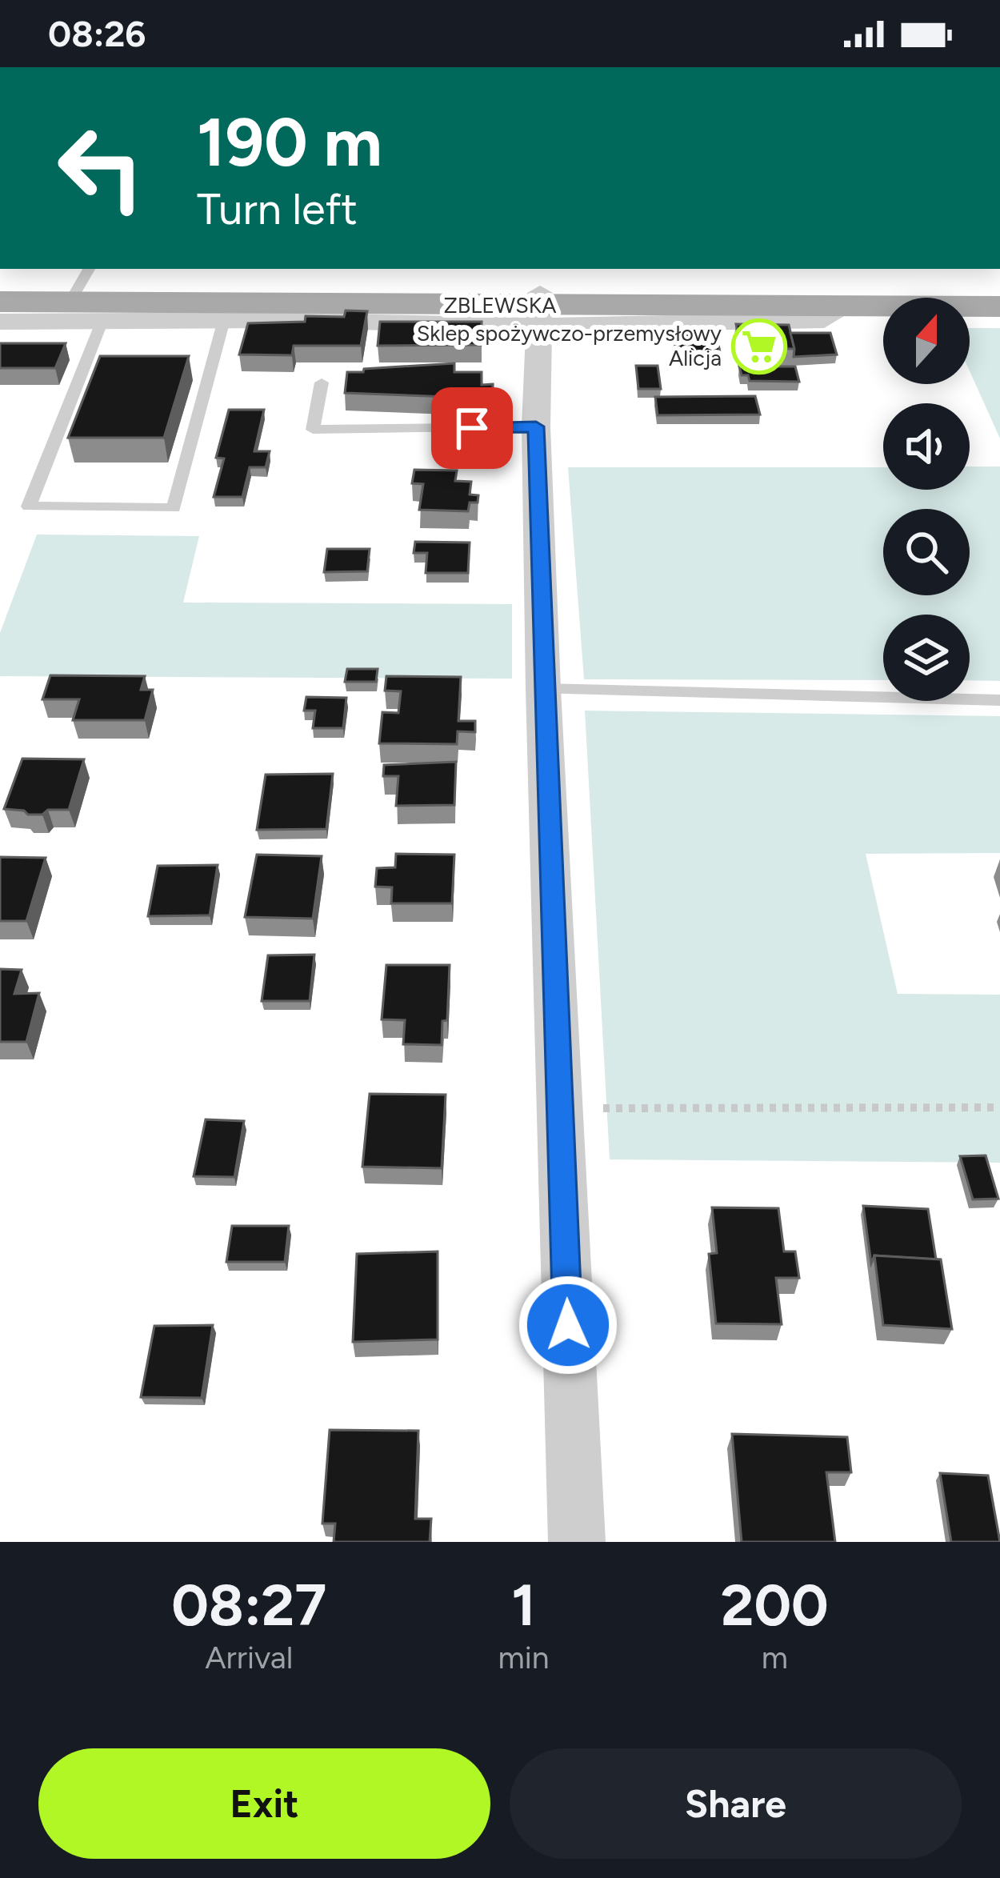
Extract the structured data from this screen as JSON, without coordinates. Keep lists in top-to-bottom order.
{
  "streets": {
    "main road": ["ZBLEWSKA"]
  },
  "places": {
    "supermarket": ["Sklep spożywczo-przemysłowy Alicja"]
  },
  "north": "top",
  "page": {
    "status": "08:26",
    "turn": ["190 m", "Turn left"],
    "eta": [
      "08:27",
      "Arrival",
      "1",
      "min",
      "200",
      "m"
    ],
    "buttons": ["Exit", "Share"]
  }
}
